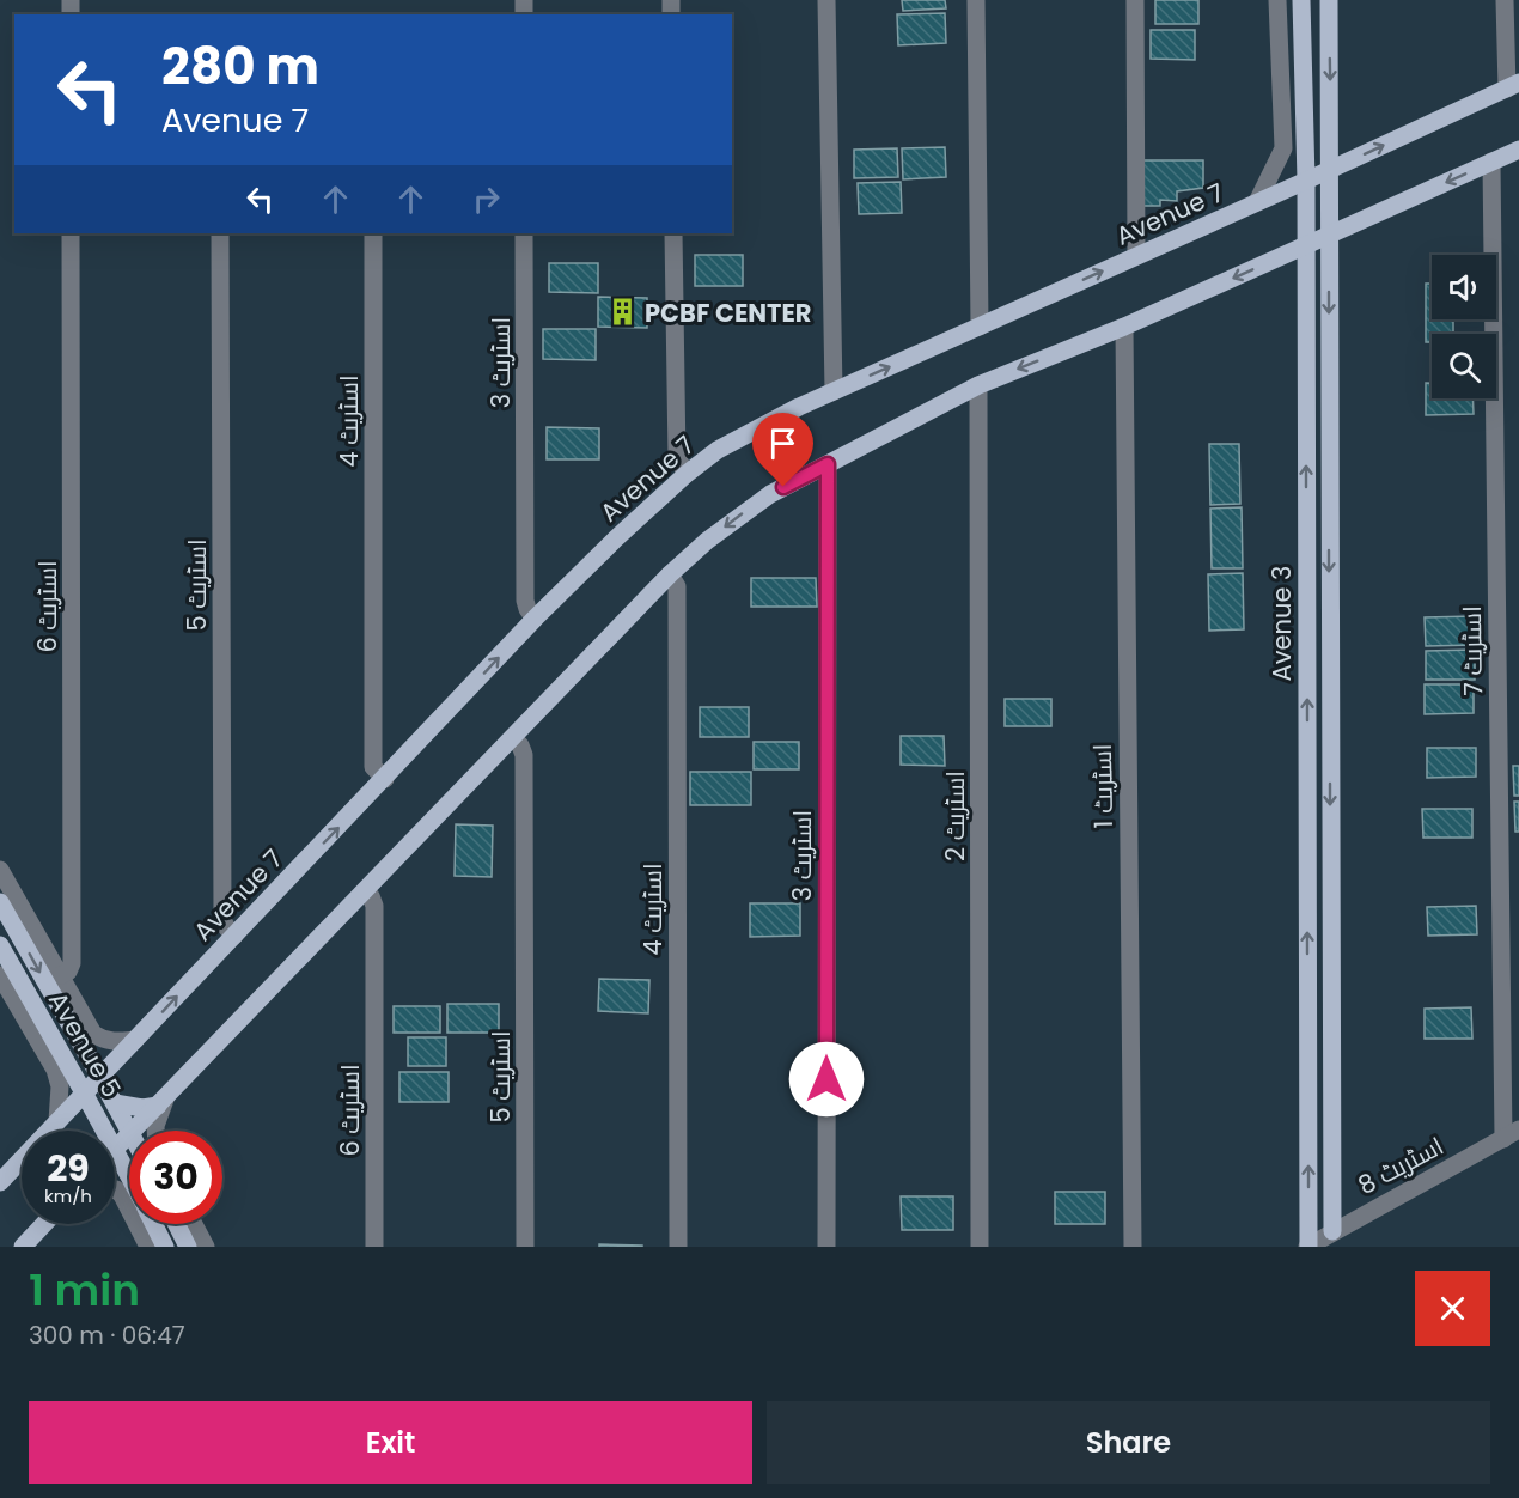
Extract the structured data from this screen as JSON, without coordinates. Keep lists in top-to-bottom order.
{
  "streets": {
    "main road": ["Avenue 7", "Avenue 3", "Avenue 5"],
    "street": [
      "اسٹریٹ 3",
      "اسٹریٹ 4",
      "اسٹریٹ 5",
      "اسٹریٹ 6",
      "اسٹریٹ 7",
      "اسٹریٹ 1",
      "اسٹریٹ 2",
      "اسٹریٹ 8"
    ]
  },
  "crossings": [
    ["Avenue 7", "اسٹریٹ 3"],
    ["Avenue 7", "اسٹریٹ 4"],
    ["Avenue 7", "اسٹریٹ 5"],
    ["Avenue 7", "Avenue 3"],
    ["Avenue 7", "Avenue 5"],
    ["Avenue 3", "اسٹریٹ 8"],
    ["اسٹریٹ 7", "اسٹریٹ 8"]
  ],
  "places": {
    "building": ["PCBF CENTER"]
  },
  "page": {
    "turn": ["280 m", "Avenue 7"],
    "speed": "29 km/h",
    "limit": "30",
    "heading": ["1 min", "300 m · 06:47"],
    "buttons": ["Exit", "Share"]
  }
}
